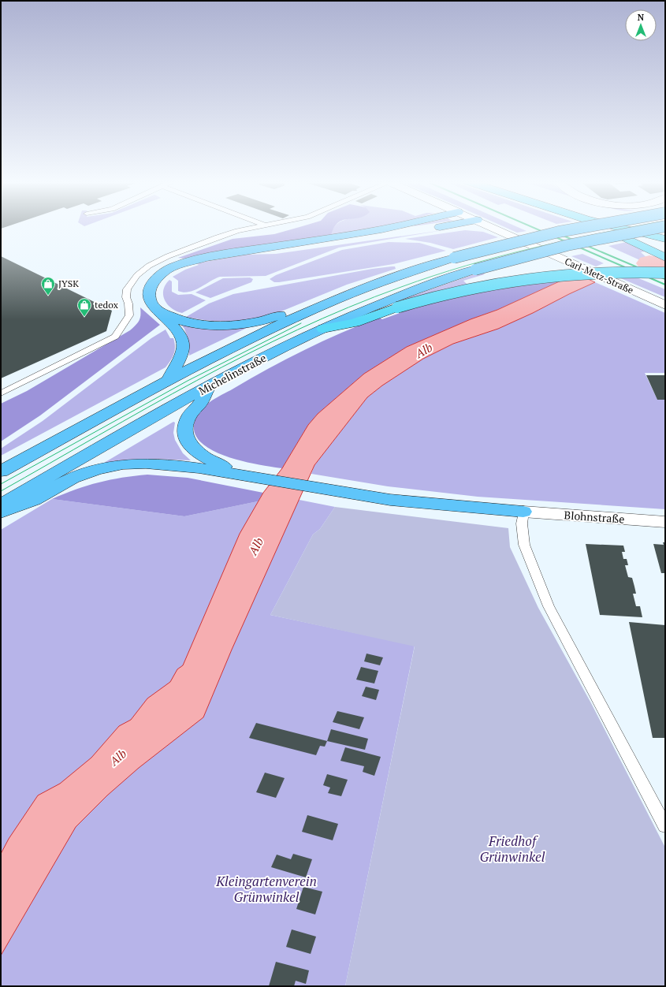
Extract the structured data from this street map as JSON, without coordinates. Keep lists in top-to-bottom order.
{
  "streets": {
    "main road": ["Michelinstraße"],
    "street": ["Carl-Metz-Straße", "Blohnstraße"]
  },
  "water": ["Alb"],
  "parks": ["Friedhof Grünwinkel", "Kleingartenverein Grünwinkel"],
  "places": {
    "shop": ["JYSK", "tedox"]
  },
  "north": "top"
}
